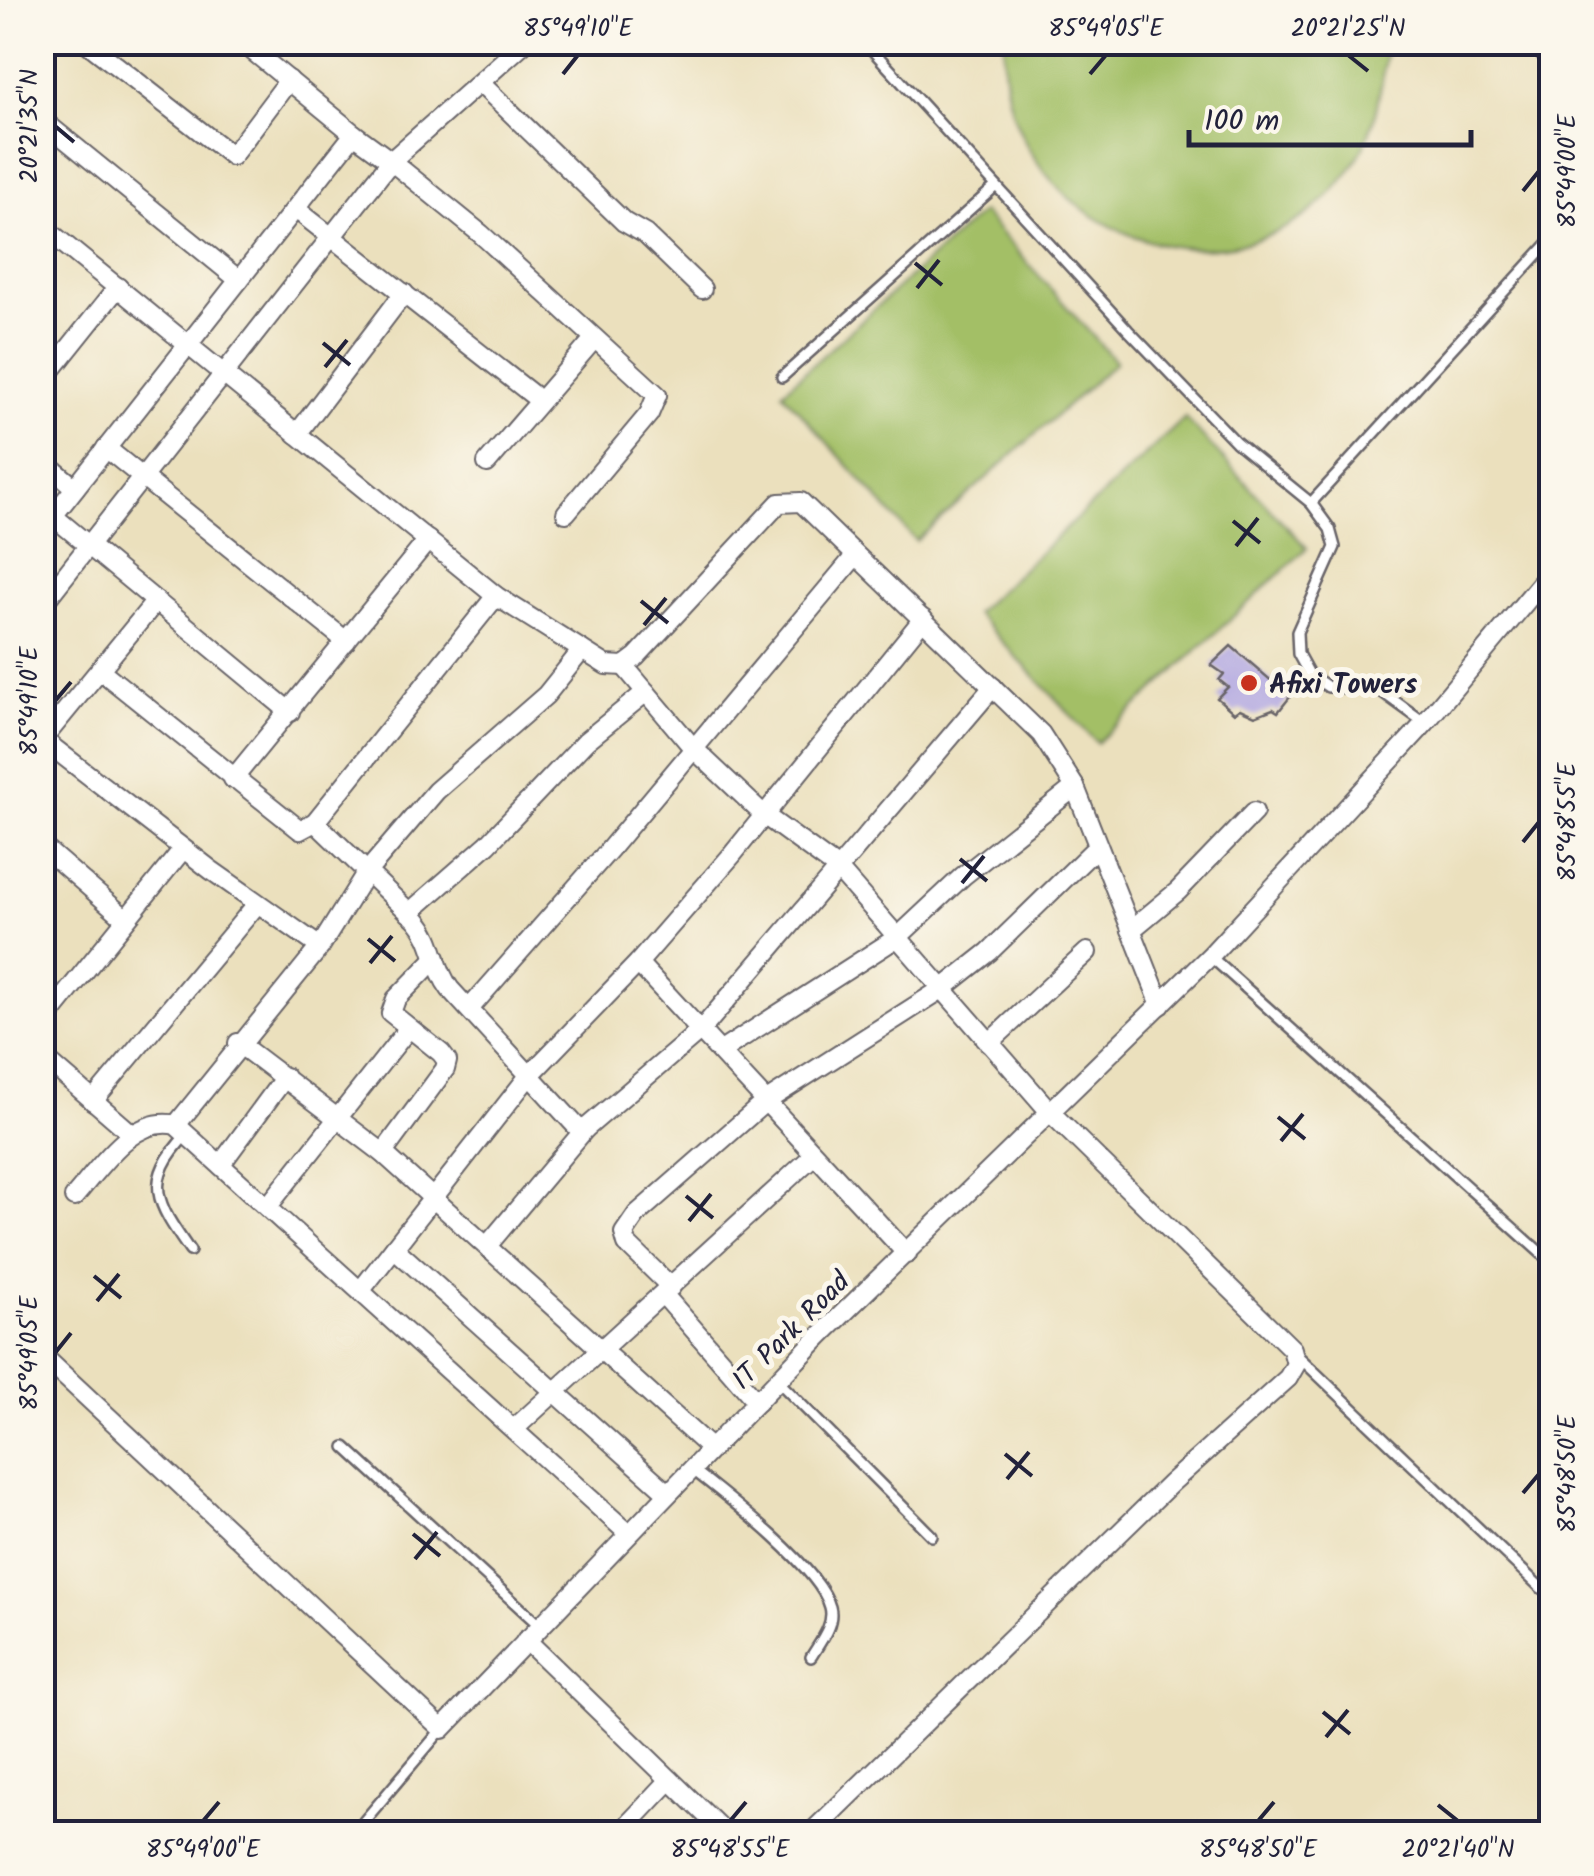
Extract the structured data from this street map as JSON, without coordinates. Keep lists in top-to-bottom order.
{
  "streets": {
    "street": ["IT Park Road"]
  },
  "places": ["Afixi Towers"],
  "scale_bar": "100 m",
  "coordinates": [
    "85°49'10\"E",
    "85°49'05\"E",
    "20°21'25\"N",
    "20°21'35\"N",
    "85°49'00\"E",
    "85°48'55\"E",
    "85°48'50\"E",
    "20°21'40\"N"
  ]
}
